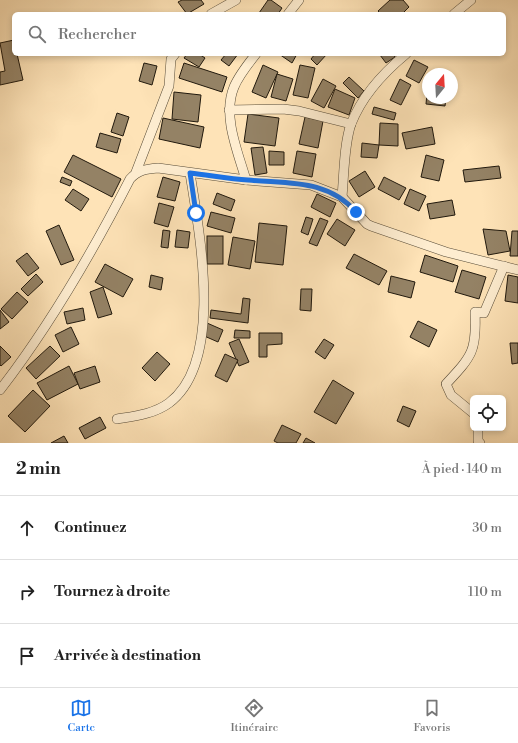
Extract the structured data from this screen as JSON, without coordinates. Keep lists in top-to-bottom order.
{
  "north": "top",
  "page": {
    "search": "Rechercher",
    "heading": ["2 min", "À pied · 140 m"],
    "list": [
      ["Continuez", "30 m"],
      ["Tournez à droite", "110 m"],
      "Arrivée à destination"
    ],
    "nav": ["Carte", "Itinéraire", "Favoris"]
  }
}
